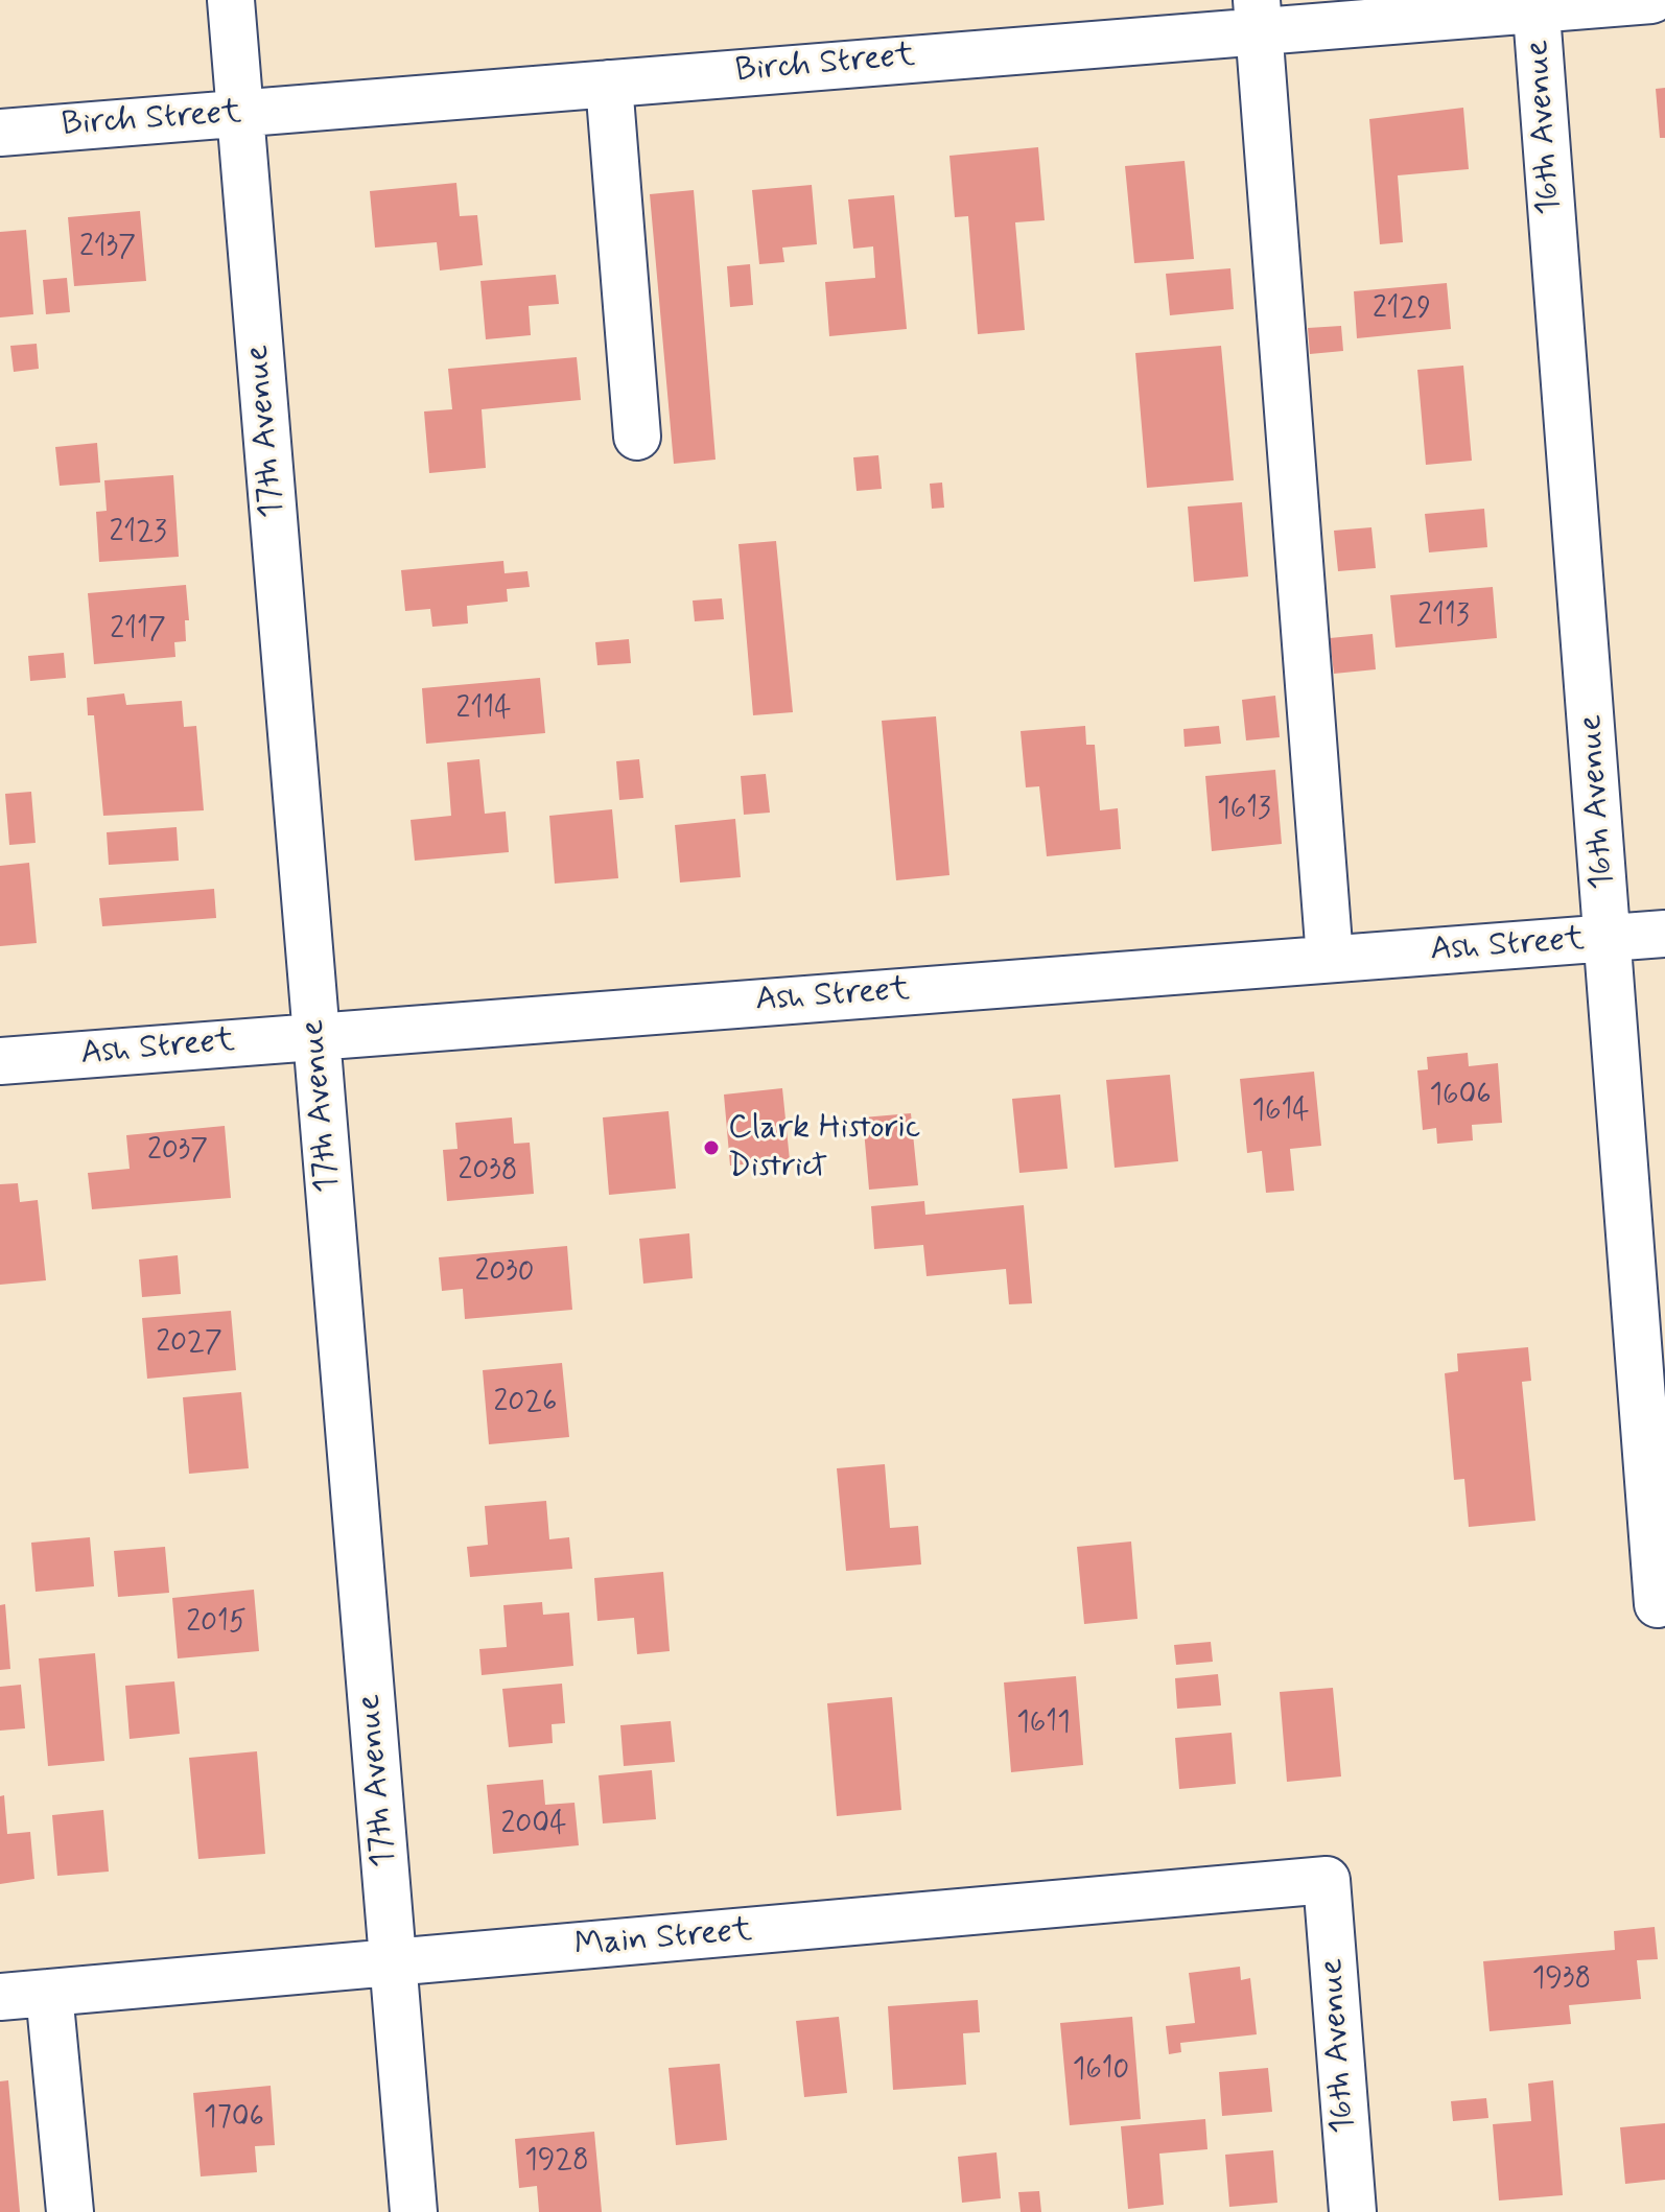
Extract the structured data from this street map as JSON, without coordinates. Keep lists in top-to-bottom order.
{
  "streets": {
    "street": [
      "Birch Street",
      "16th Avenue",
      "17th Avenue",
      "Ash Street",
      "Main Street"
    ]
  },
  "crossings": [
    ["Birch Street", "16th Avenue"],
    ["Birch Street", "17th Avenue"],
    ["16th Avenue", "Ash Street"],
    ["16th Avenue", "Main Street"],
    ["17th Avenue", "Ash Street"],
    ["17th Avenue", "Main Street"]
  ],
  "places": ["Clark Historic District"],
  "house_numbers": [
    "2137",
    "2129",
    "2123",
    "2113",
    "2117",
    "2114",
    "1613",
    "1606",
    "1614",
    "2037",
    "2038",
    "2030",
    "2027",
    "2026",
    "2015",
    "1611",
    "2004",
    "1938",
    "1610",
    "1706",
    "1928"
  ]
}
